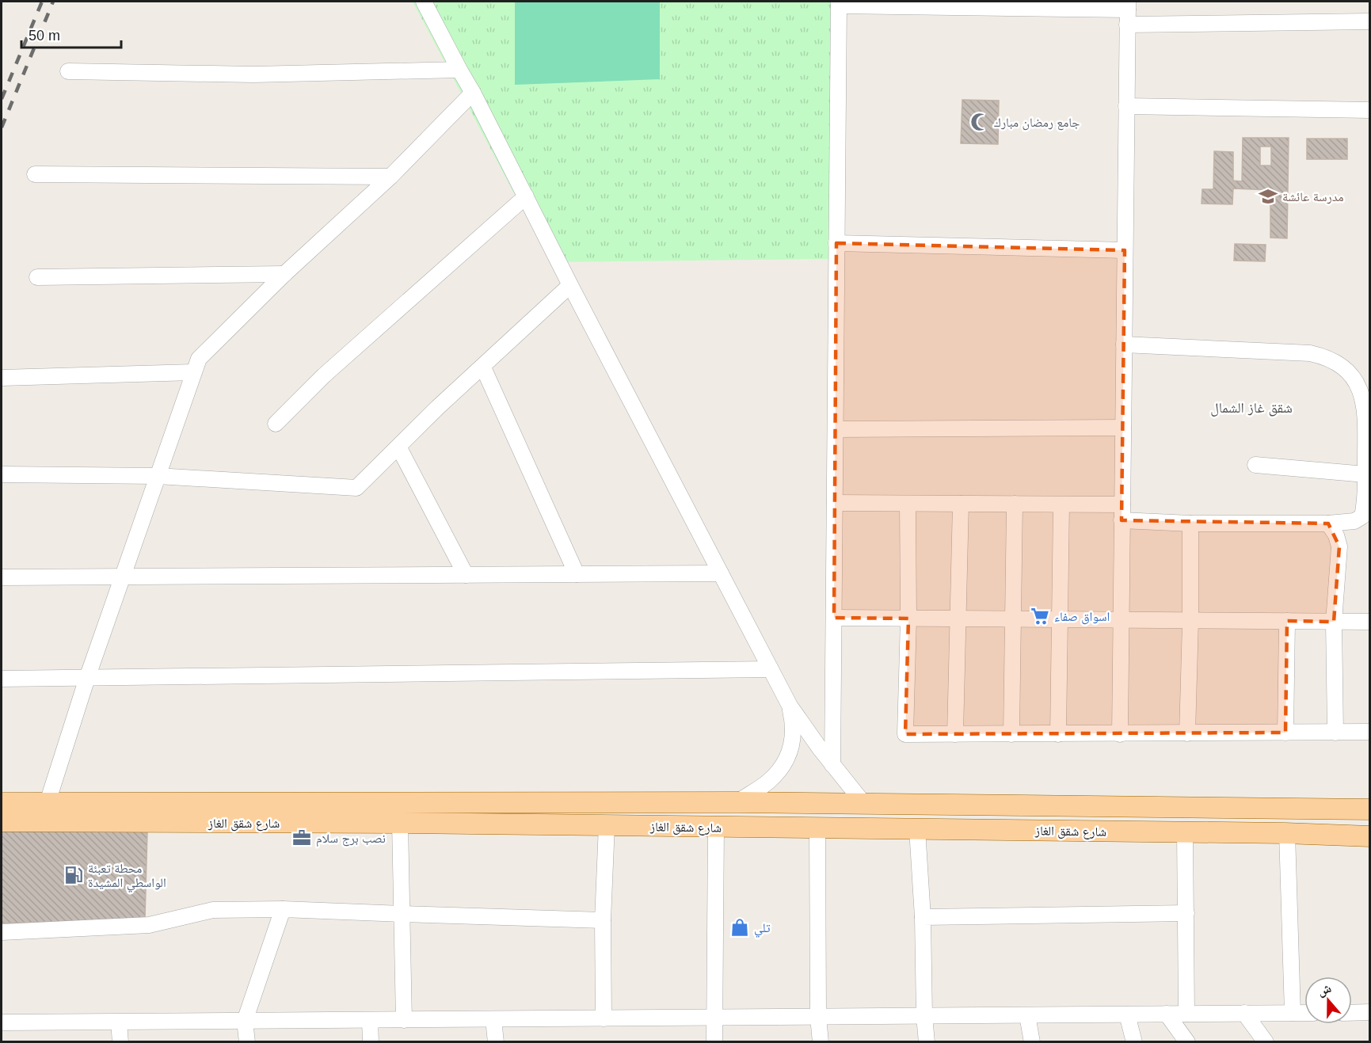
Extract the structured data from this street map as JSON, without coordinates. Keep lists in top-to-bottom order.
{
  "streets": {
    "main road": ["شارع شقق الغاز"]
  },
  "districts": ["شقق غاز الشمال"],
  "places": {
    "mosque": ["جامع رمضان مبارك"],
    "school or university": ["مدرسة عائشة"],
    "supermarket": ["اسواق صفاء"],
    "office": ["نصب برج سلام"],
    "fuel station": ["محطة تعبئة الواسطي المشيدة"],
    "shop": ["تلي"]
  },
  "scale_bar": "50 m",
  "north": "top"
}
